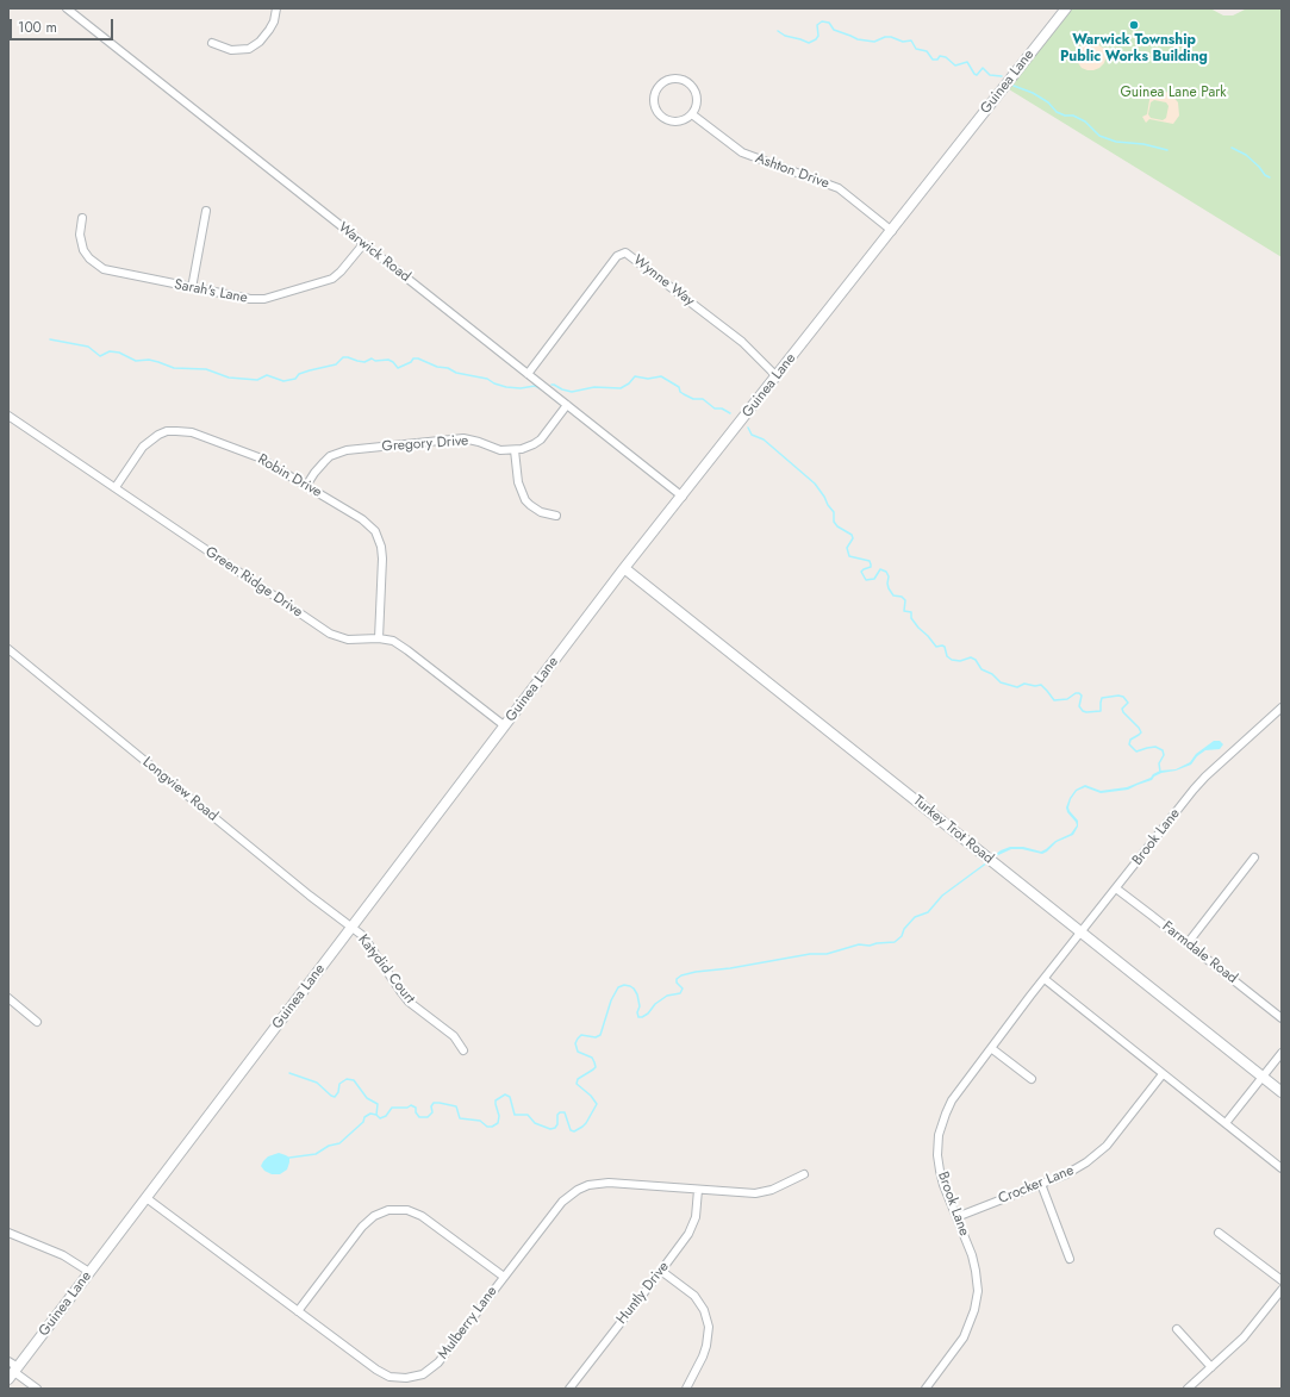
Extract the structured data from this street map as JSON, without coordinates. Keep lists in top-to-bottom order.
{
  "streets": {
    "street": [
      "Guinea Lane",
      "Ashton Drive",
      "Warwick Road",
      "Wynne Way",
      "Sarah's Lane",
      "Gregory Drive",
      "Robin Drive",
      "Green Ridge Drive",
      "Longview Road",
      "Turkey Trot Road",
      "Brook Lane",
      "Farmdale Road",
      "Katydid Court",
      "Crocker Lane",
      "Huntly Drive",
      "Mulberry Lane"
    ]
  },
  "crossings": [
    ["Guinea Lane", "Ashton Drive"],
    ["Guinea Lane", "Warwick Road"],
    ["Guinea Lane", "Wynne Way"],
    ["Guinea Lane", "Green Ridge Drive"],
    ["Guinea Lane", "Longview Road"],
    ["Guinea Lane", "Turkey Trot Road"],
    ["Guinea Lane", "Katydid Court"],
    ["Guinea Lane", "Mulberry Lane"],
    ["Warwick Road", "Wynne Way"],
    ["Warwick Road", "Sarah's Lane"],
    ["Warwick Road", "Gregory Drive"],
    ["Gregory Drive", "Robin Drive"],
    ["Robin Drive", "Green Ridge Drive"],
    ["Longview Road", "Katydid Court"],
    ["Turkey Trot Road", "Brook Lane"],
    ["Brook Lane", "Farmdale Road"],
    ["Brook Lane", "Crocker Lane"],
    ["Huntly Drive", "Mulberry Lane"]
  ],
  "parks": ["Guinea Lane Park"],
  "places": ["Warwick Township Public Works Building"],
  "scale_bar": "100 m"
}
